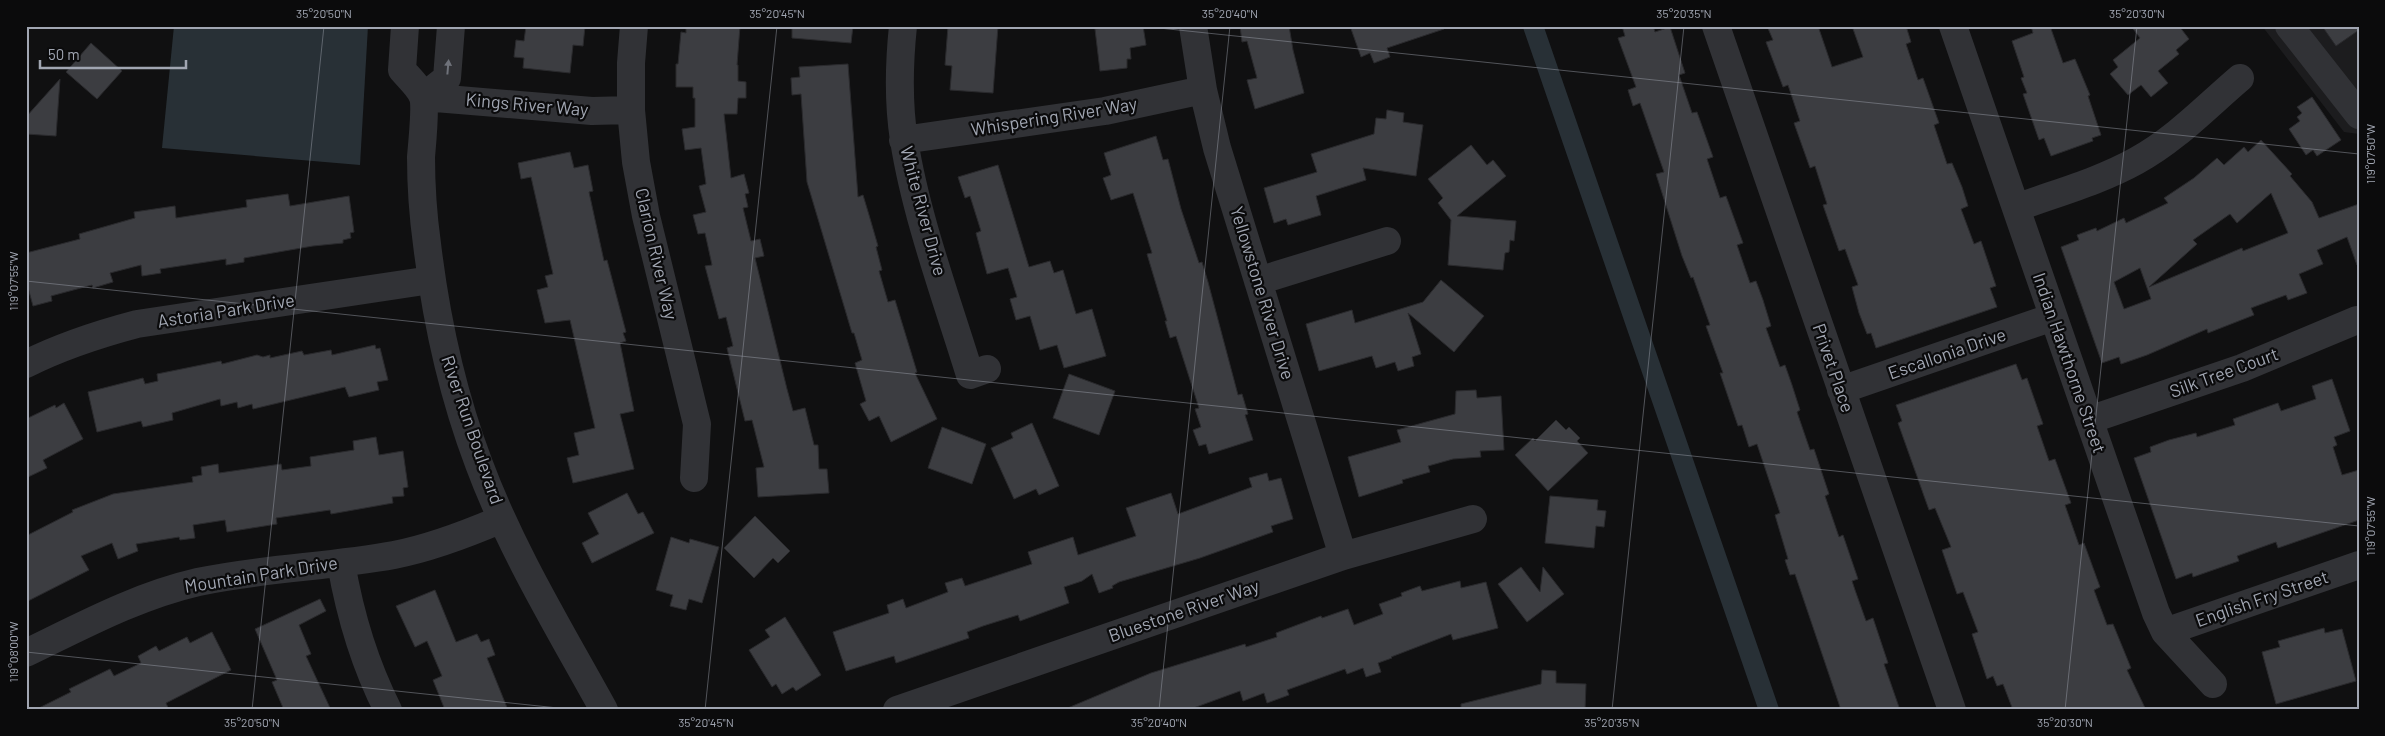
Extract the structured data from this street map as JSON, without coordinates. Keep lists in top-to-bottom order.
{
  "streets": {
    "street": [
      "Kings River Way",
      "Whispering River Way",
      "White River Drive",
      "Clarion River Way",
      "Yellowstone River Drive",
      "Astoria Park Drive",
      "Escallonia Drive",
      "Indian Hawthorne Street",
      "Privet Place",
      "Silk Tree Court",
      "River Run Boulevard",
      "Mountain Park Drive",
      "English Fry Street",
      "Bluestone River Way"
    ]
  },
  "crossings": [
    ["Kings River Way", "Clarion River Way"],
    ["Kings River Way", "River Run Boulevard"],
    ["Whispering River Way", "White River Drive"],
    ["Whispering River Way", "Yellowstone River Drive"],
    ["Yellowstone River Drive", "Bluestone River Way"],
    ["Astoria Park Drive", "River Run Boulevard"],
    ["Escallonia Drive", "Indian Hawthorne Street"],
    ["Escallonia Drive", "Privet Place"],
    ["Indian Hawthorne Street", "Silk Tree Court"],
    ["Indian Hawthorne Street", "English Fry Street"],
    ["River Run Boulevard", "Mountain Park Drive"]
  ],
  "scale_bar": "50 m",
  "coordinates": [
    "35°20'50\"N",
    "35°20'45\"N",
    "35°20'40\"N",
    "35°20'35\"N",
    "35°20'30\"N",
    "119°07'50\"W",
    "119°07'55\"W",
    "119°08'00\"W"
  ]
}
